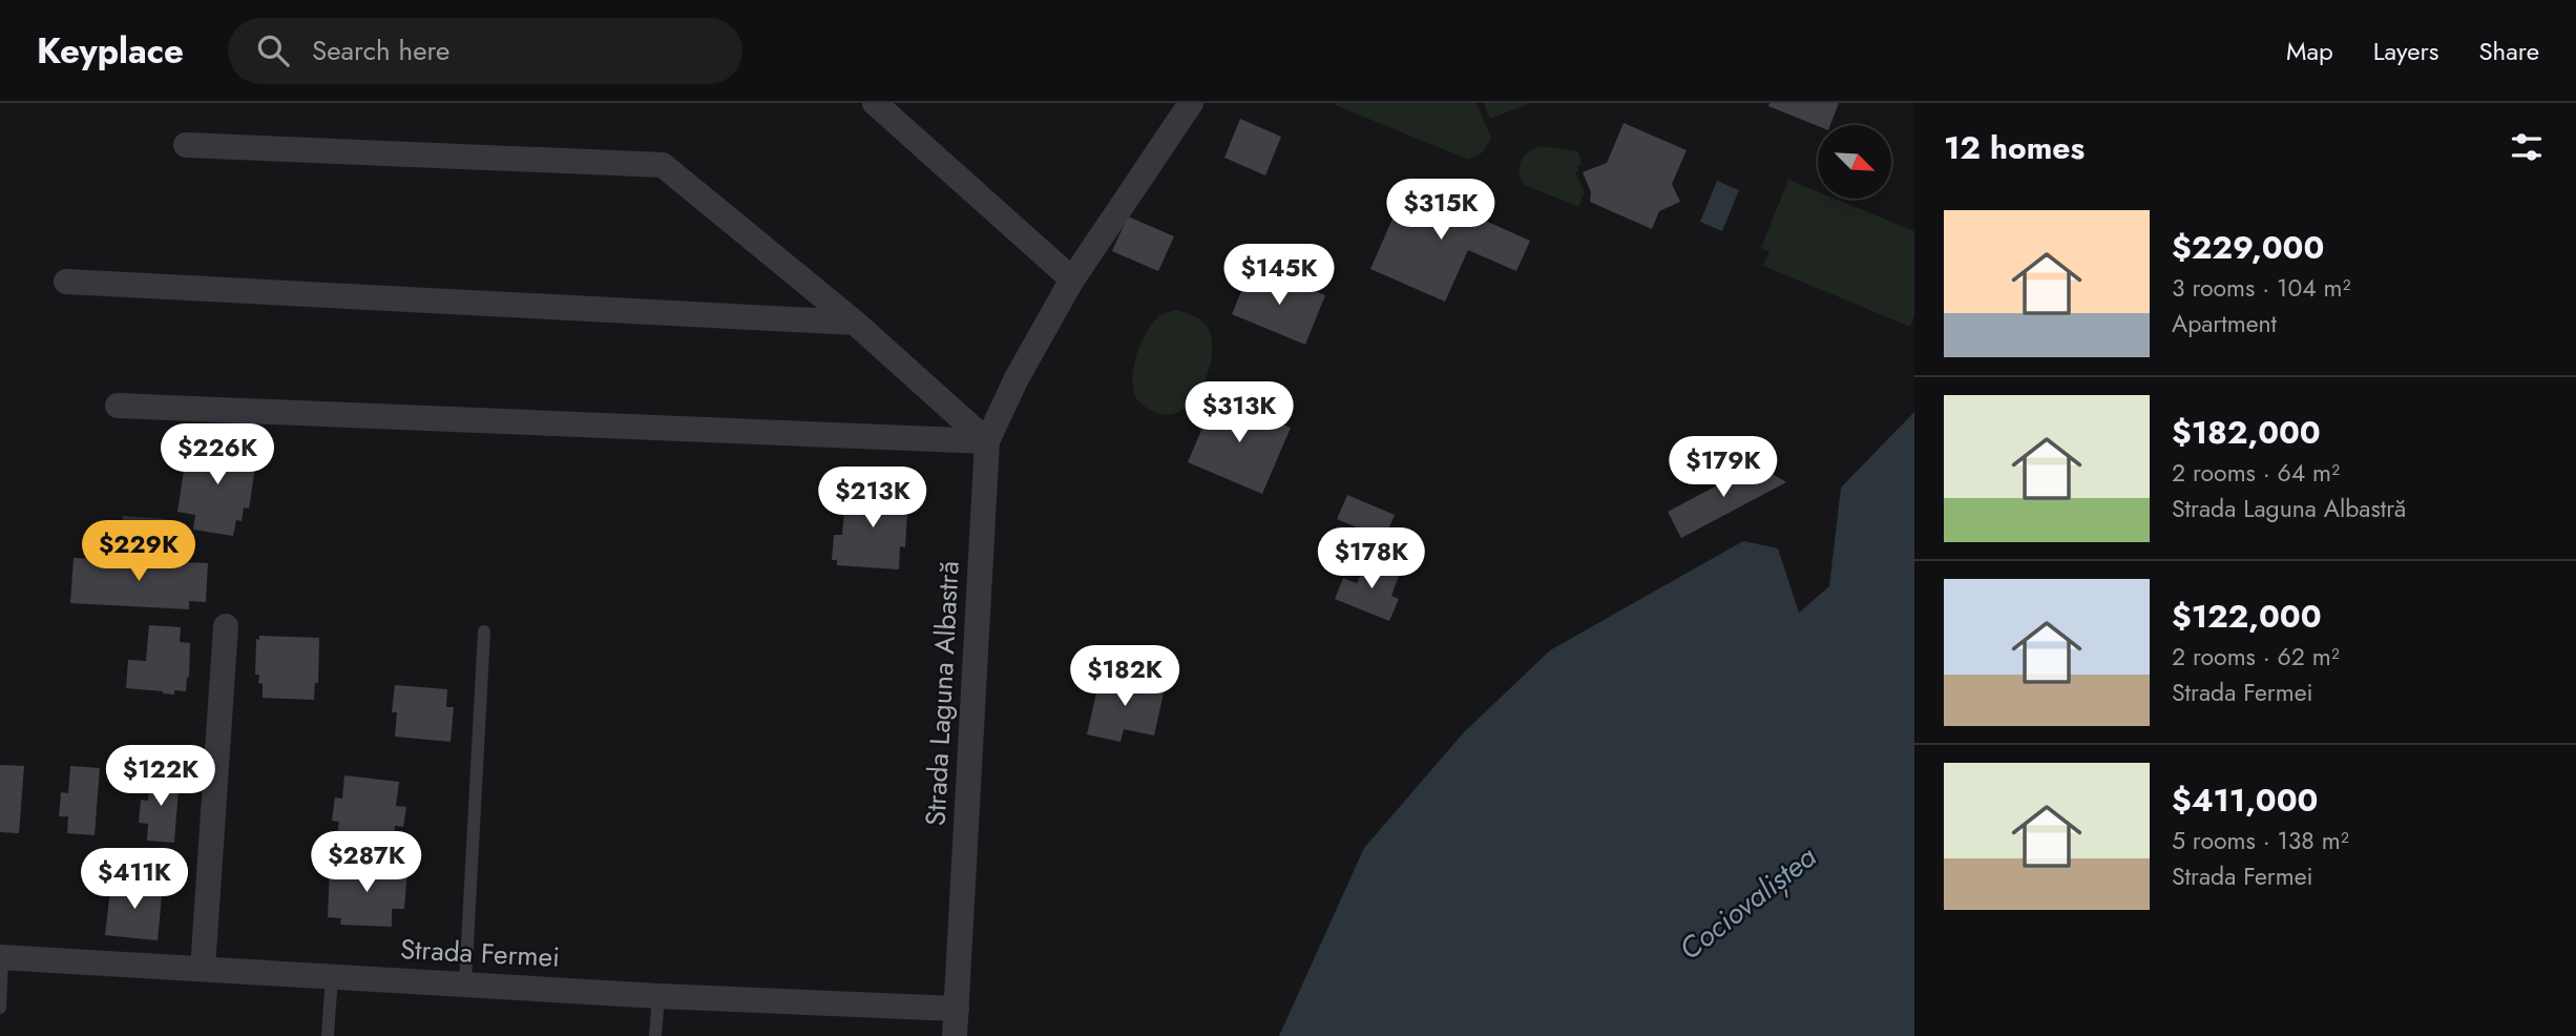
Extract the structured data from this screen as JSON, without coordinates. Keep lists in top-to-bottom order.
{
  "streets": {
    "street": ["Strada Laguna Albastră", "Strada Fermei"]
  },
  "crossings": [
    ["Strada Laguna Albastră", "Strada Fermei"]
  ],
  "water": ["Cociovaliștea"],
  "north": "bottom right",
  "page": {
    "header": "Keyplace",
    "search": "Search here",
    "nav": ["Map", "Layers", "Share"],
    "heading": "12 homes",
    "price": [
      "$315K",
      "$145K",
      "$313K",
      "$226K",
      "$179K",
      "$213K",
      "$229K",
      "$178K",
      "$182K",
      "$122K",
      "$287K",
      "$411K"
    ],
    "list": [
      {
        "name": "$229,000",
        "note": "3 rooms · 104 m² · Apartment"
      },
      {
        "name": "$182,000",
        "note": "2 rooms · 64 m² · Strada Laguna Albastră"
      },
      {
        "name": "$122,000",
        "note": "2 rooms · 62 m² · Strada Fermei"
      },
      {
        "name": "$411,000",
        "note": "5 rooms · 138 m² · Strada Fermei"
      }
    ]
  }
}
